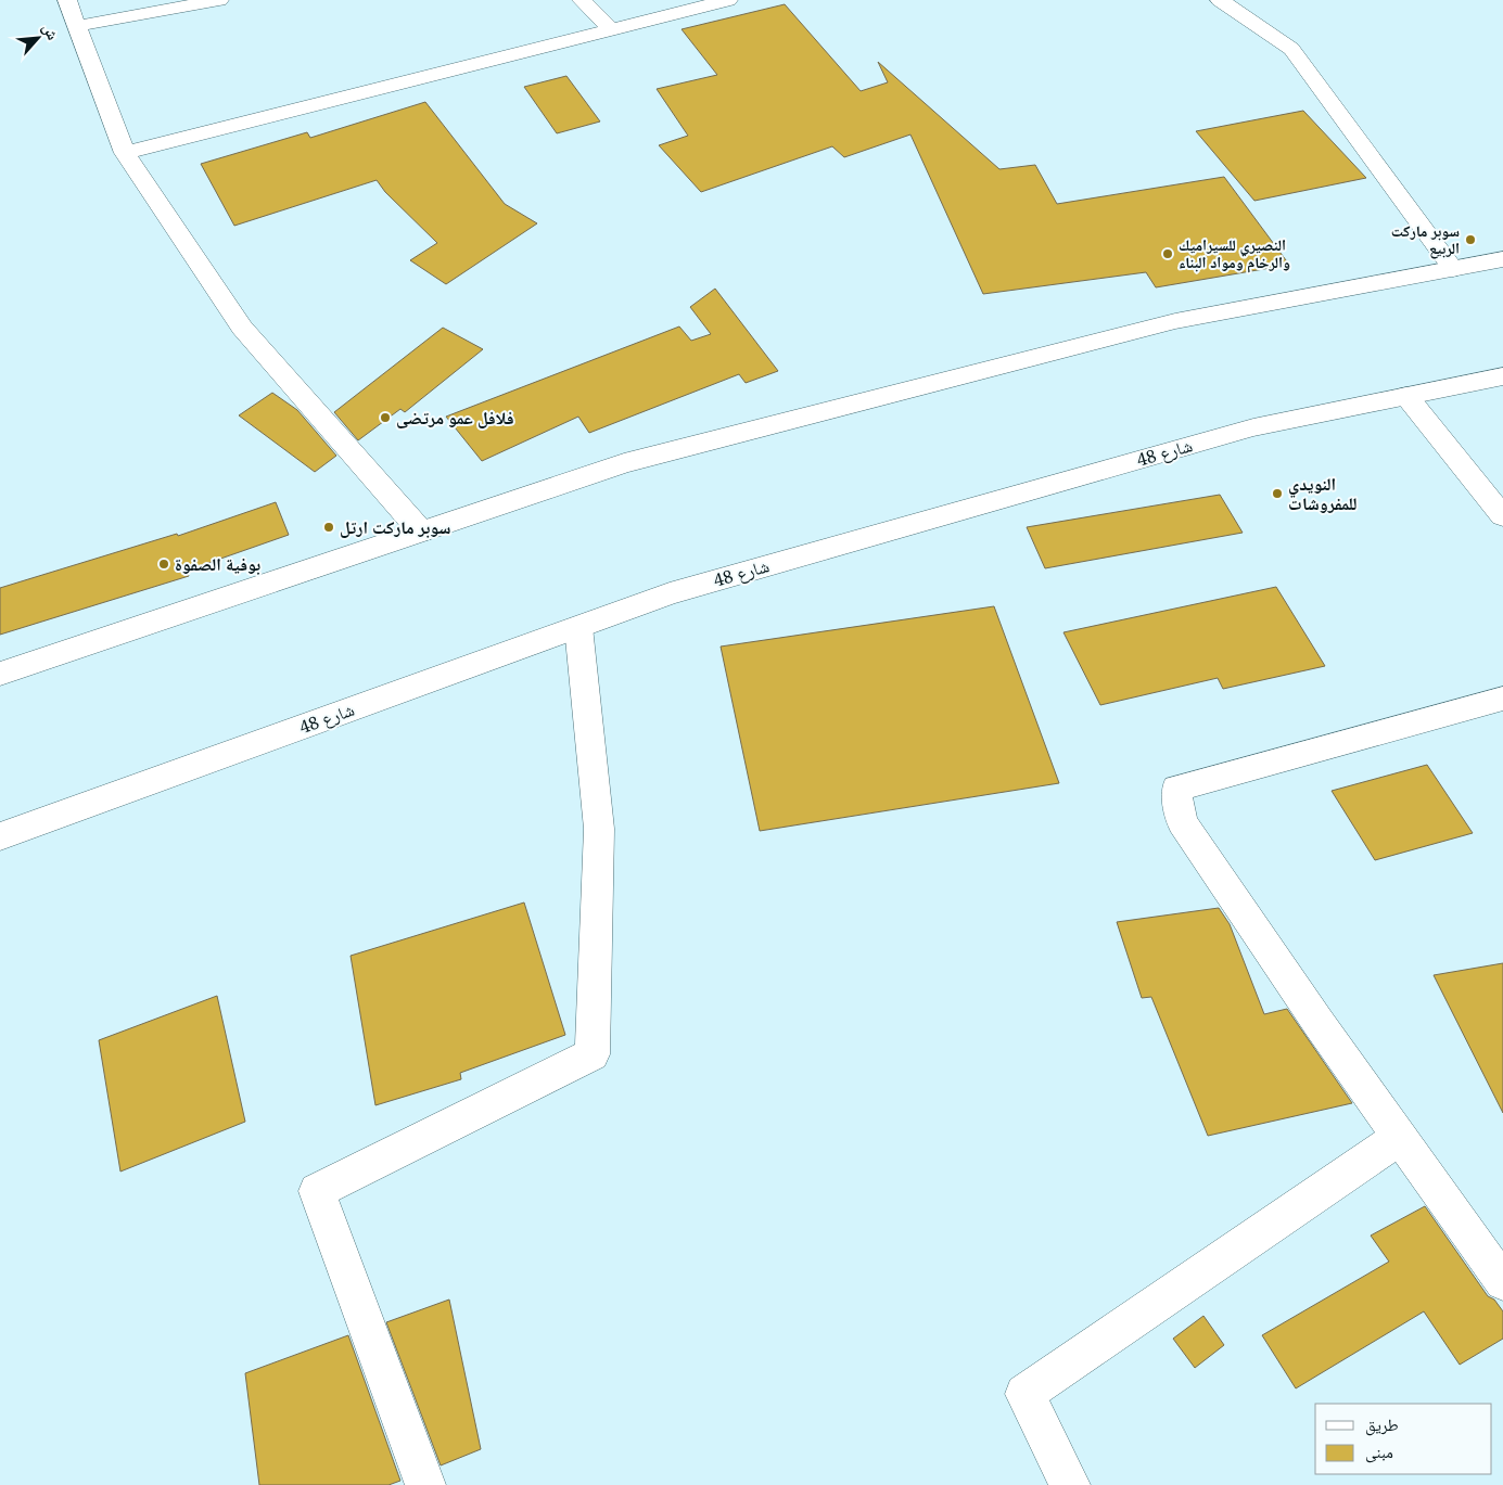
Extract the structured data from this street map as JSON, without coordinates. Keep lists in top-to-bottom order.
{
  "streets": {
    "street": ["شارع 48"]
  },
  "places": [
    "سوبر ماركت الربيع",
    "النصيري للسيراميك والرخام ومواد البناء",
    "فلافل عمو مرتضى",
    "النويدي للمفروشات",
    "سوبر ماركت ارتل",
    "بوفية الصفوة"
  ],
  "legend": ["طريق", "مبنى"],
  "north": "top right"
}
